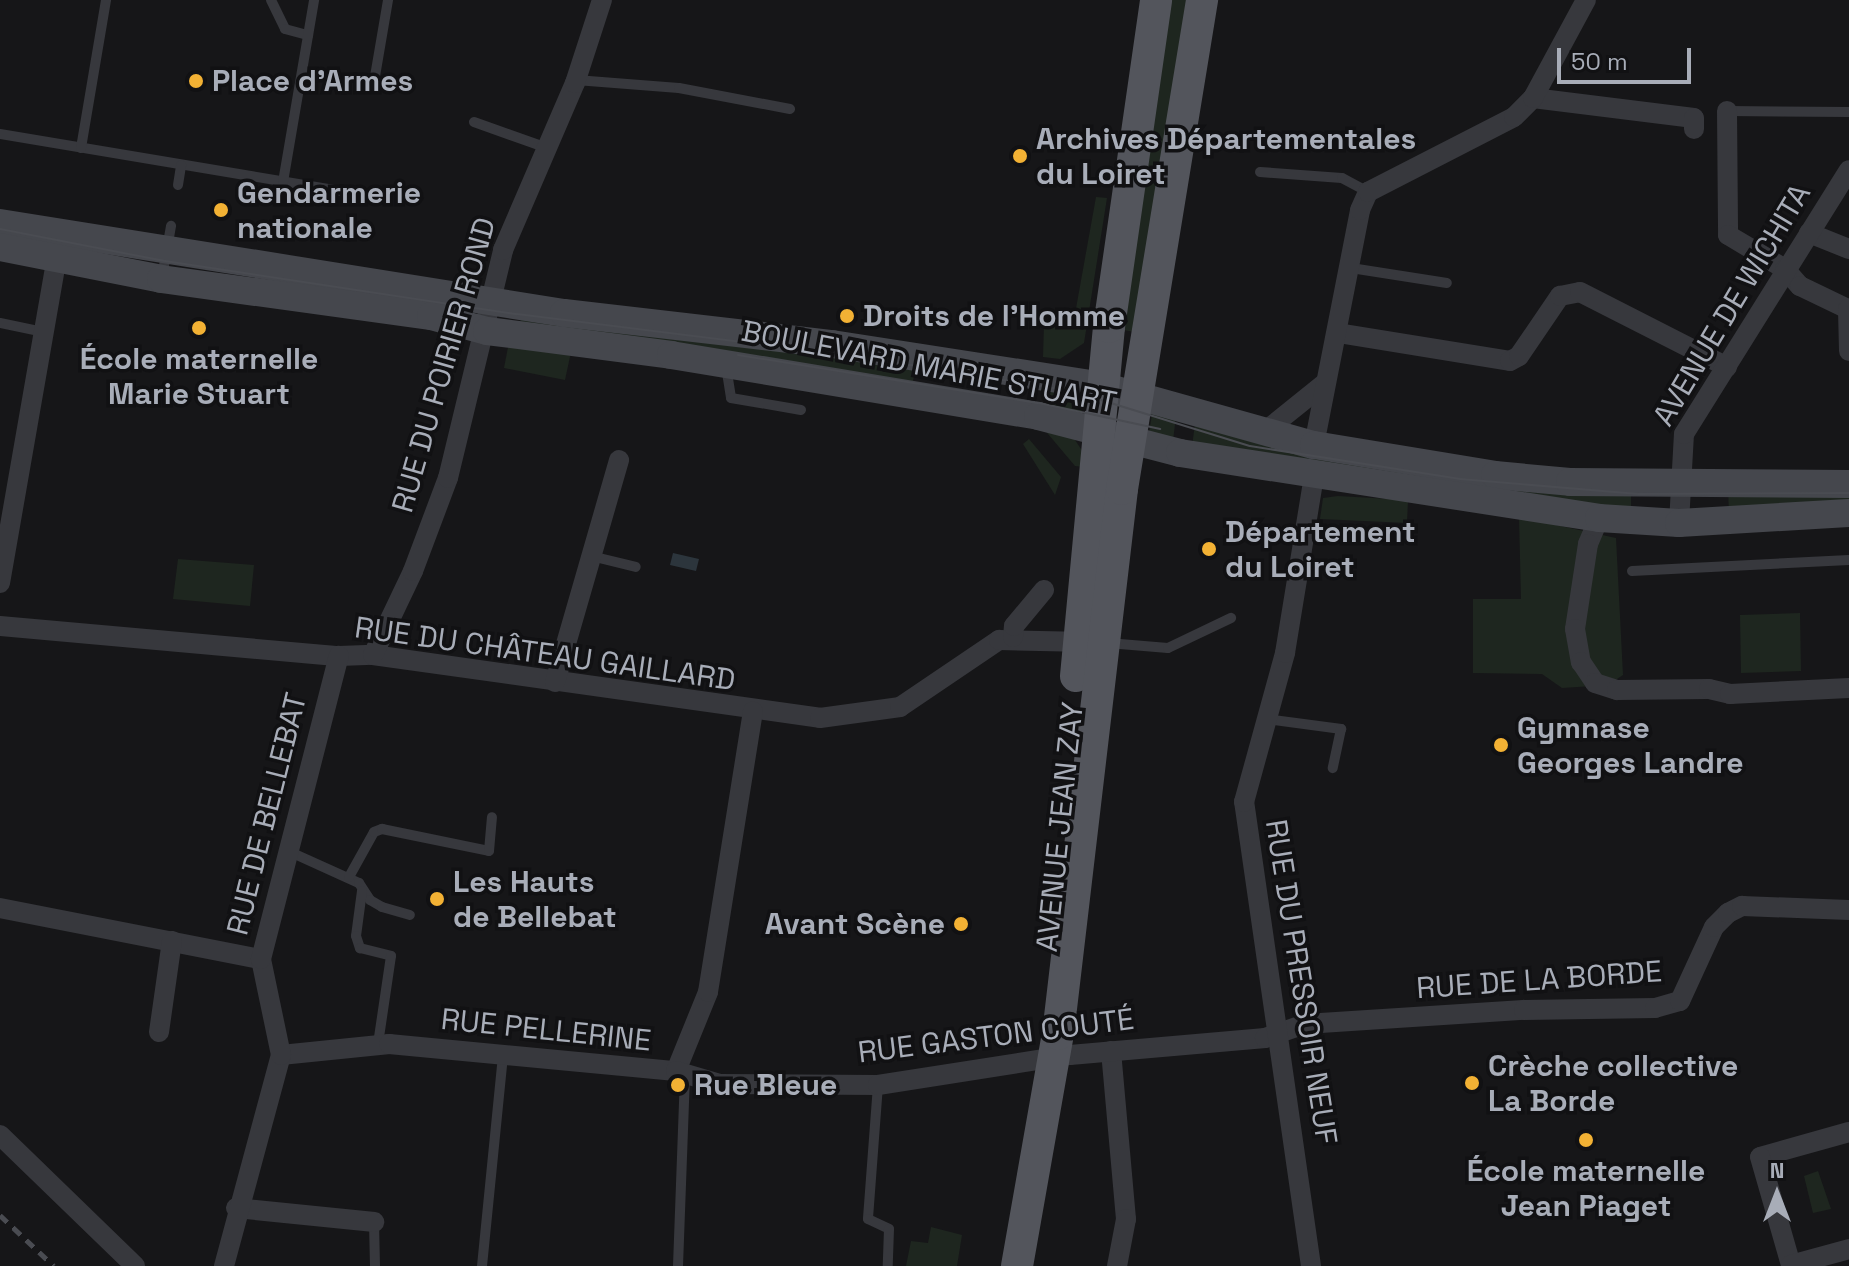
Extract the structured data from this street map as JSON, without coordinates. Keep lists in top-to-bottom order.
{
  "streets": {
    "main road": ["BOULEVARD MARIE STUART", "AVENUE JEAN ZAY"],
    "street": [
      "AVENUE DE WICHITA",
      "RUE DU POIRIER ROND",
      "RUE DU CHÂTEAU GAILLARD",
      "RUE DE BELLEBAT",
      "RUE DE LA BORDE",
      "RUE DU PRESSOIR NEUF",
      "RUE PELLERINE",
      "RUE GASTON COUTÉ"
    ]
  },
  "crossings": [
    ["AVENUE DE WICHITA", "BOULEVARD MARIE STUART"],
    ["RUE DU POIRIER ROND", "BOULEVARD MARIE STUART"],
    ["RUE DU POIRIER ROND", "RUE DU CHÂTEAU GAILLARD"],
    ["BOULEVARD MARIE STUART", "AVENUE JEAN ZAY"],
    ["BOULEVARD MARIE STUART", "RUE DU PRESSOIR NEUF"],
    ["RUE DU CHÂTEAU GAILLARD", "RUE DE BELLEBAT"],
    ["RUE DU CHÂTEAU GAILLARD", "RUE PELLERINE"],
    ["RUE DE BELLEBAT", "RUE PELLERINE"],
    ["AVENUE JEAN ZAY", "RUE GASTON COUTÉ"],
    ["RUE DE LA BORDE", "RUE DU PRESSOIR NEUF"],
    ["RUE DE LA BORDE", "RUE GASTON COUTÉ"],
    ["RUE DU PRESSOIR NEUF", "RUE GASTON COUTÉ"],
    ["RUE PELLERINE", "RUE GASTON COUTÉ"]
  ],
  "places": [
    "Place d'Armes",
    "Archives Départementales du Loiret",
    "Gendarmerie nationale",
    "Droits de l'Homme",
    "École maternelle Marie Stuart",
    "Département du Loiret",
    "Gymnase Georges Landre",
    "Les Hauts de Bellebat",
    "Avant Scène",
    "Crèche collective La Borde",
    "Rue Bleue",
    "École maternelle Jean Piaget"
  ],
  "scale_bar": "50 m",
  "north": "top"
}
